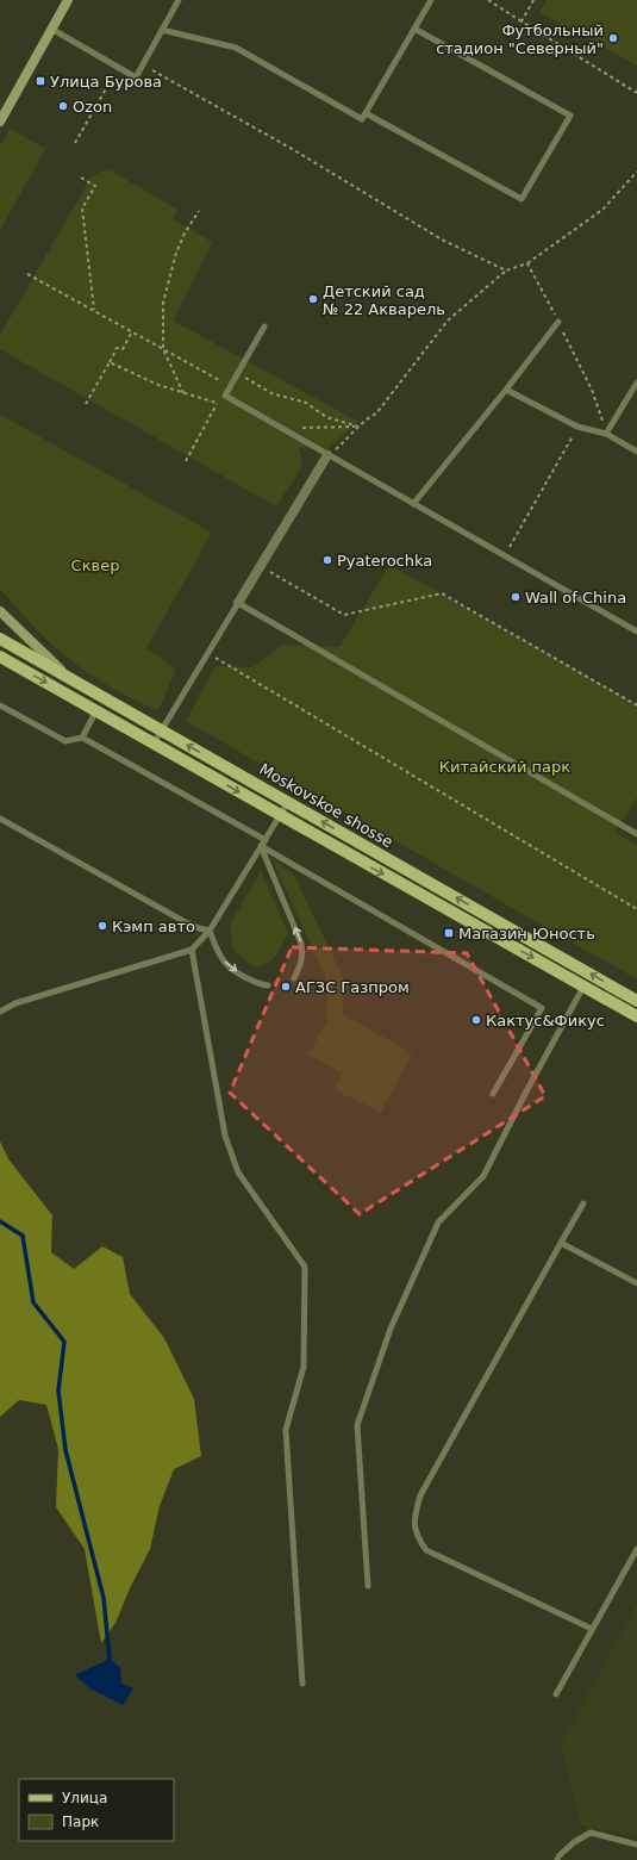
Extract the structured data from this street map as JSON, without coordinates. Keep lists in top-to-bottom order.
{
  "streets": {
    "main road": ["Moskovskoe shosse"]
  },
  "parks": ["Сквер", "Китайский парк"],
  "places": {
    "other": [
      "Футбольный стадион \"Северный\"",
      "Ozon",
      "Детский сад № 22 Акварель",
      "Pyaterochka",
      "Wall of China",
      "Кэмп авто",
      "АГЗС Газпром",
      "Кактус&Фикус"
    ],
    "transit": ["Улица Бурова", "Магазин Юность"]
  },
  "legend": ["Улица", "Парк"]
}
